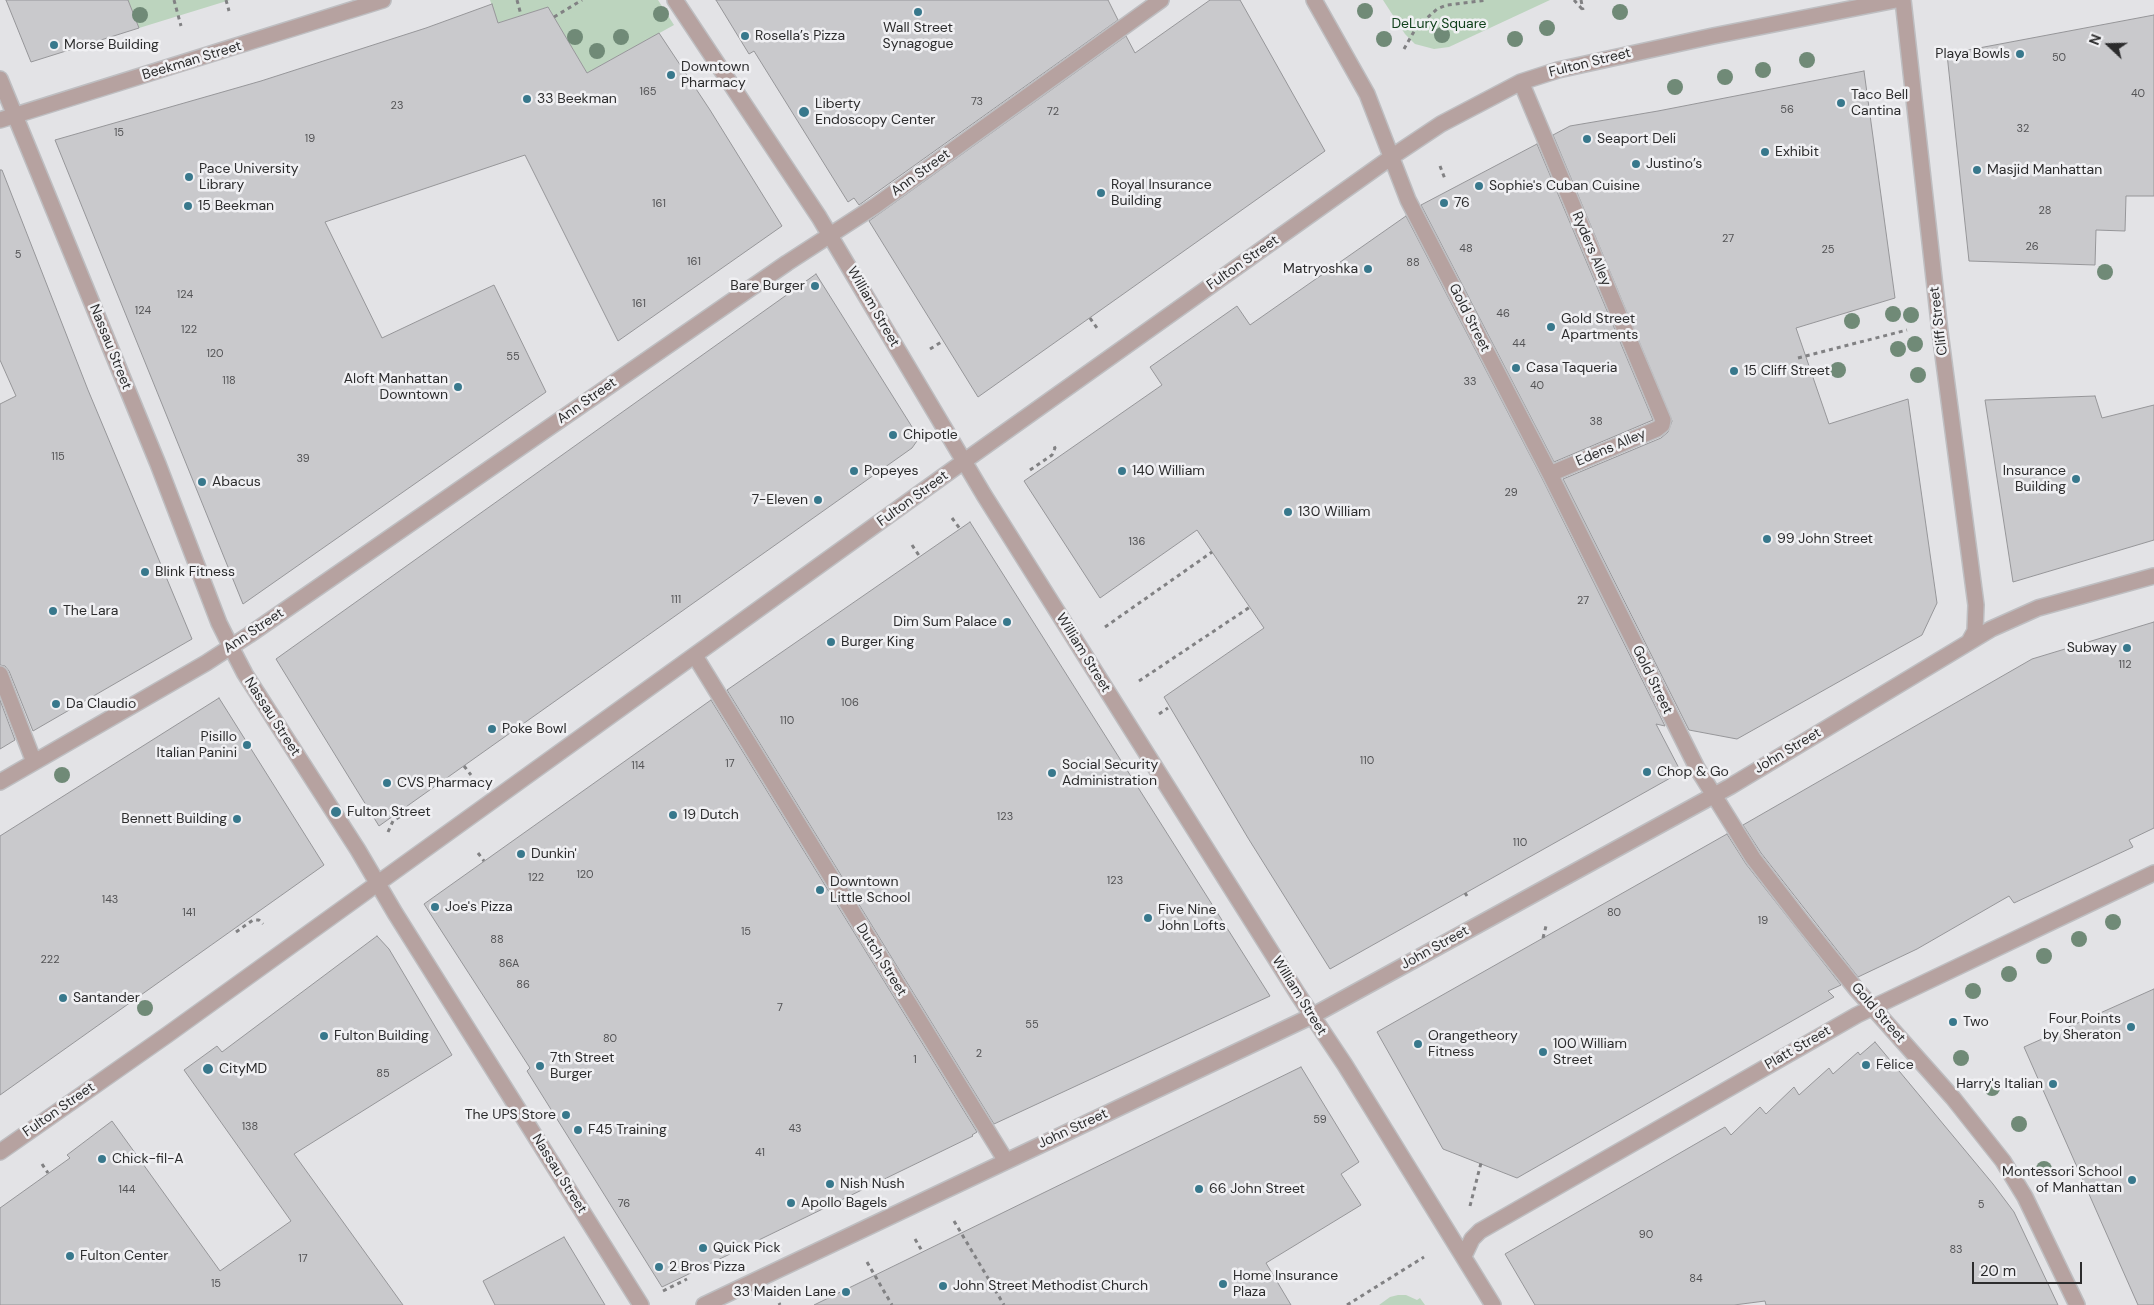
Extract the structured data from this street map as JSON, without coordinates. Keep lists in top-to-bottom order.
{
  "streets": {
    "street": [
      "Beekman Street",
      "Fulton Street",
      "Ann Street",
      "Ryders Alley",
      "William Street",
      "Gold Street",
      "Cliff Street",
      "Nassau Street",
      "Edens Alley",
      "John Street",
      "Dutch Street",
      "Platt Street"
    ]
  },
  "crossings": [
    ["Beekman Street", "Nassau Street"],
    ["Fulton Street", "Ryders Alley"],
    ["Fulton Street", "William Street"],
    ["Fulton Street", "Gold Street"],
    ["Fulton Street", "Nassau Street"],
    ["Fulton Street", "Dutch Street"],
    ["Ann Street", "William Street"],
    ["Ann Street", "Nassau Street"],
    ["Ryders Alley", "Edens Alley"],
    ["William Street", "John Street"],
    ["William Street", "Platt Street"],
    ["Gold Street", "Edens Alley"],
    ["Gold Street", "John Street"],
    ["Gold Street", "Platt Street"],
    ["Cliff Street", "John Street"],
    ["John Street", "Dutch Street"]
  ],
  "parks": ["DeLury Square"],
  "places": [
    "Wall Street Synagogue",
    "Rosella’s Pizza",
    "Morse Building",
    "Playa Bowls",
    "Downtown Pharmacy",
    "33 Beekman",
    "Taco Bell Cantina",
    "Liberty Endoscopy Center",
    "Seaport Deli",
    "Exhibit",
    "Justino’s",
    "Masjid Manhattan",
    "Pace University Library",
    "Sophie's Cuban Cuisine",
    "Royal Insurance Building",
    "76",
    "15 Beekman",
    "Matryoshka",
    "Bare Burger",
    "Gold Street Apartments",
    "Casa Taqueria",
    "15 Cliff Street",
    "Aloft Manhattan Downtown",
    "Chipotle",
    "Popeyes",
    "140 William",
    "Insurance Building",
    "Abacus",
    "7-Eleven",
    "130 William",
    "99 John Street",
    "Blink Fitness",
    "The Lara",
    "Dim Sum Palace",
    "Burger King",
    "Subway",
    "Da Claudio",
    "Poke Bowl",
    "Pisillo Italian Panini",
    "Chop & Go",
    "Social Security Administration",
    "CVS Pharmacy",
    "Fulton Street",
    "19 Dutch",
    "Bennett Building",
    "Dunkin'",
    "Downtown Little School",
    "Joe's Pizza",
    "Five Nine John Lofts",
    "Santander",
    "Two",
    "Four Points by Sheraton",
    "Fulton Building",
    "Orangetheory Fitness",
    "100 William Street",
    "Felice",
    "7th Street Burger",
    "CityMD",
    "Harry's Italian",
    "The UPS Store",
    "F45 Training",
    "Chick-fil-A",
    "Montessori School of Manhattan",
    "Nish Nush",
    "66 John Street",
    "Apollo Bagels",
    "Quick Pick",
    "Fulton Center",
    "2 Bros Pizza",
    "Home Insurance Plaza",
    "John Street Methodist Church",
    "33 Maiden Lane"
  ],
  "house_numbers": [
    "50",
    "165",
    "40",
    "73",
    "23",
    "56",
    "72",
    "32",
    "15",
    "19",
    "161",
    "28",
    "27",
    "26",
    "48",
    "25",
    "5",
    "161",
    "88",
    "124",
    "161",
    "124",
    "46",
    "122",
    "44",
    "120",
    "55",
    "118",
    "33",
    "40",
    "38",
    "115",
    "39",
    "29",
    "136",
    "111",
    "27",
    "112",
    "106",
    "110",
    "110",
    "17",
    "114",
    "123",
    "110",
    "120",
    "122",
    "123",
    "143",
    "141",
    "80",
    "19",
    "15",
    "88",
    "222",
    "86A",
    "86",
    "7",
    "55",
    "80",
    "2",
    "1",
    "85",
    "59",
    "138",
    "43",
    "41",
    "144",
    "76",
    "5",
    "90",
    "83",
    "17",
    "84",
    "15"
  ],
  "scale_bar": "20 m",
  "north": "left"
}
